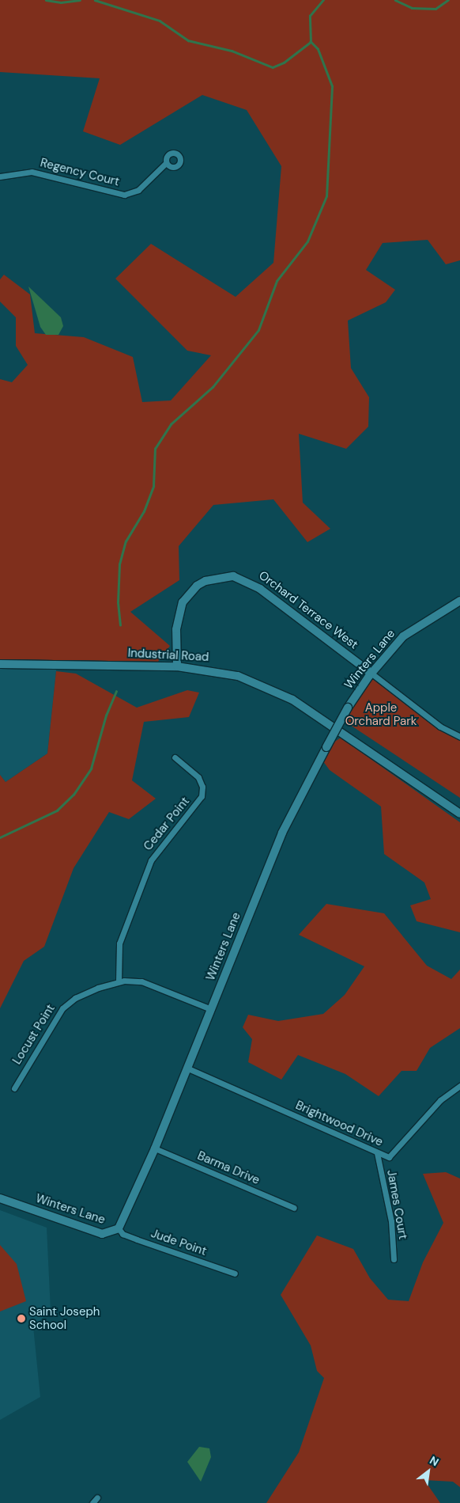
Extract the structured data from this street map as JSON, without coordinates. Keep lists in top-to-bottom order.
{
  "streets": {
    "street": [
      "Regency Court",
      "Orchard Terrace West",
      "Industrial Road",
      "Winters Lane",
      "Cedar Point",
      "Locust Point",
      "Brightwood Drive",
      "Barma Drive",
      "James Court",
      "Jude Point"
    ]
  },
  "crossings": [
    ["Orchard Terrace West", "Industrial Road"],
    ["Orchard Terrace West", "Winters Lane"],
    ["Winters Lane", "Locust Point"],
    ["Winters Lane", "Brightwood Drive"],
    ["Winters Lane", "Barma Drive"],
    ["Winters Lane", "Jude Point"],
    ["Cedar Point", "Locust Point"],
    ["Brightwood Drive", "James Court"]
  ],
  "parks": ["Apple Orchard Park"],
  "places": ["Saint Joseph School"],
  "north": "top right"
}
